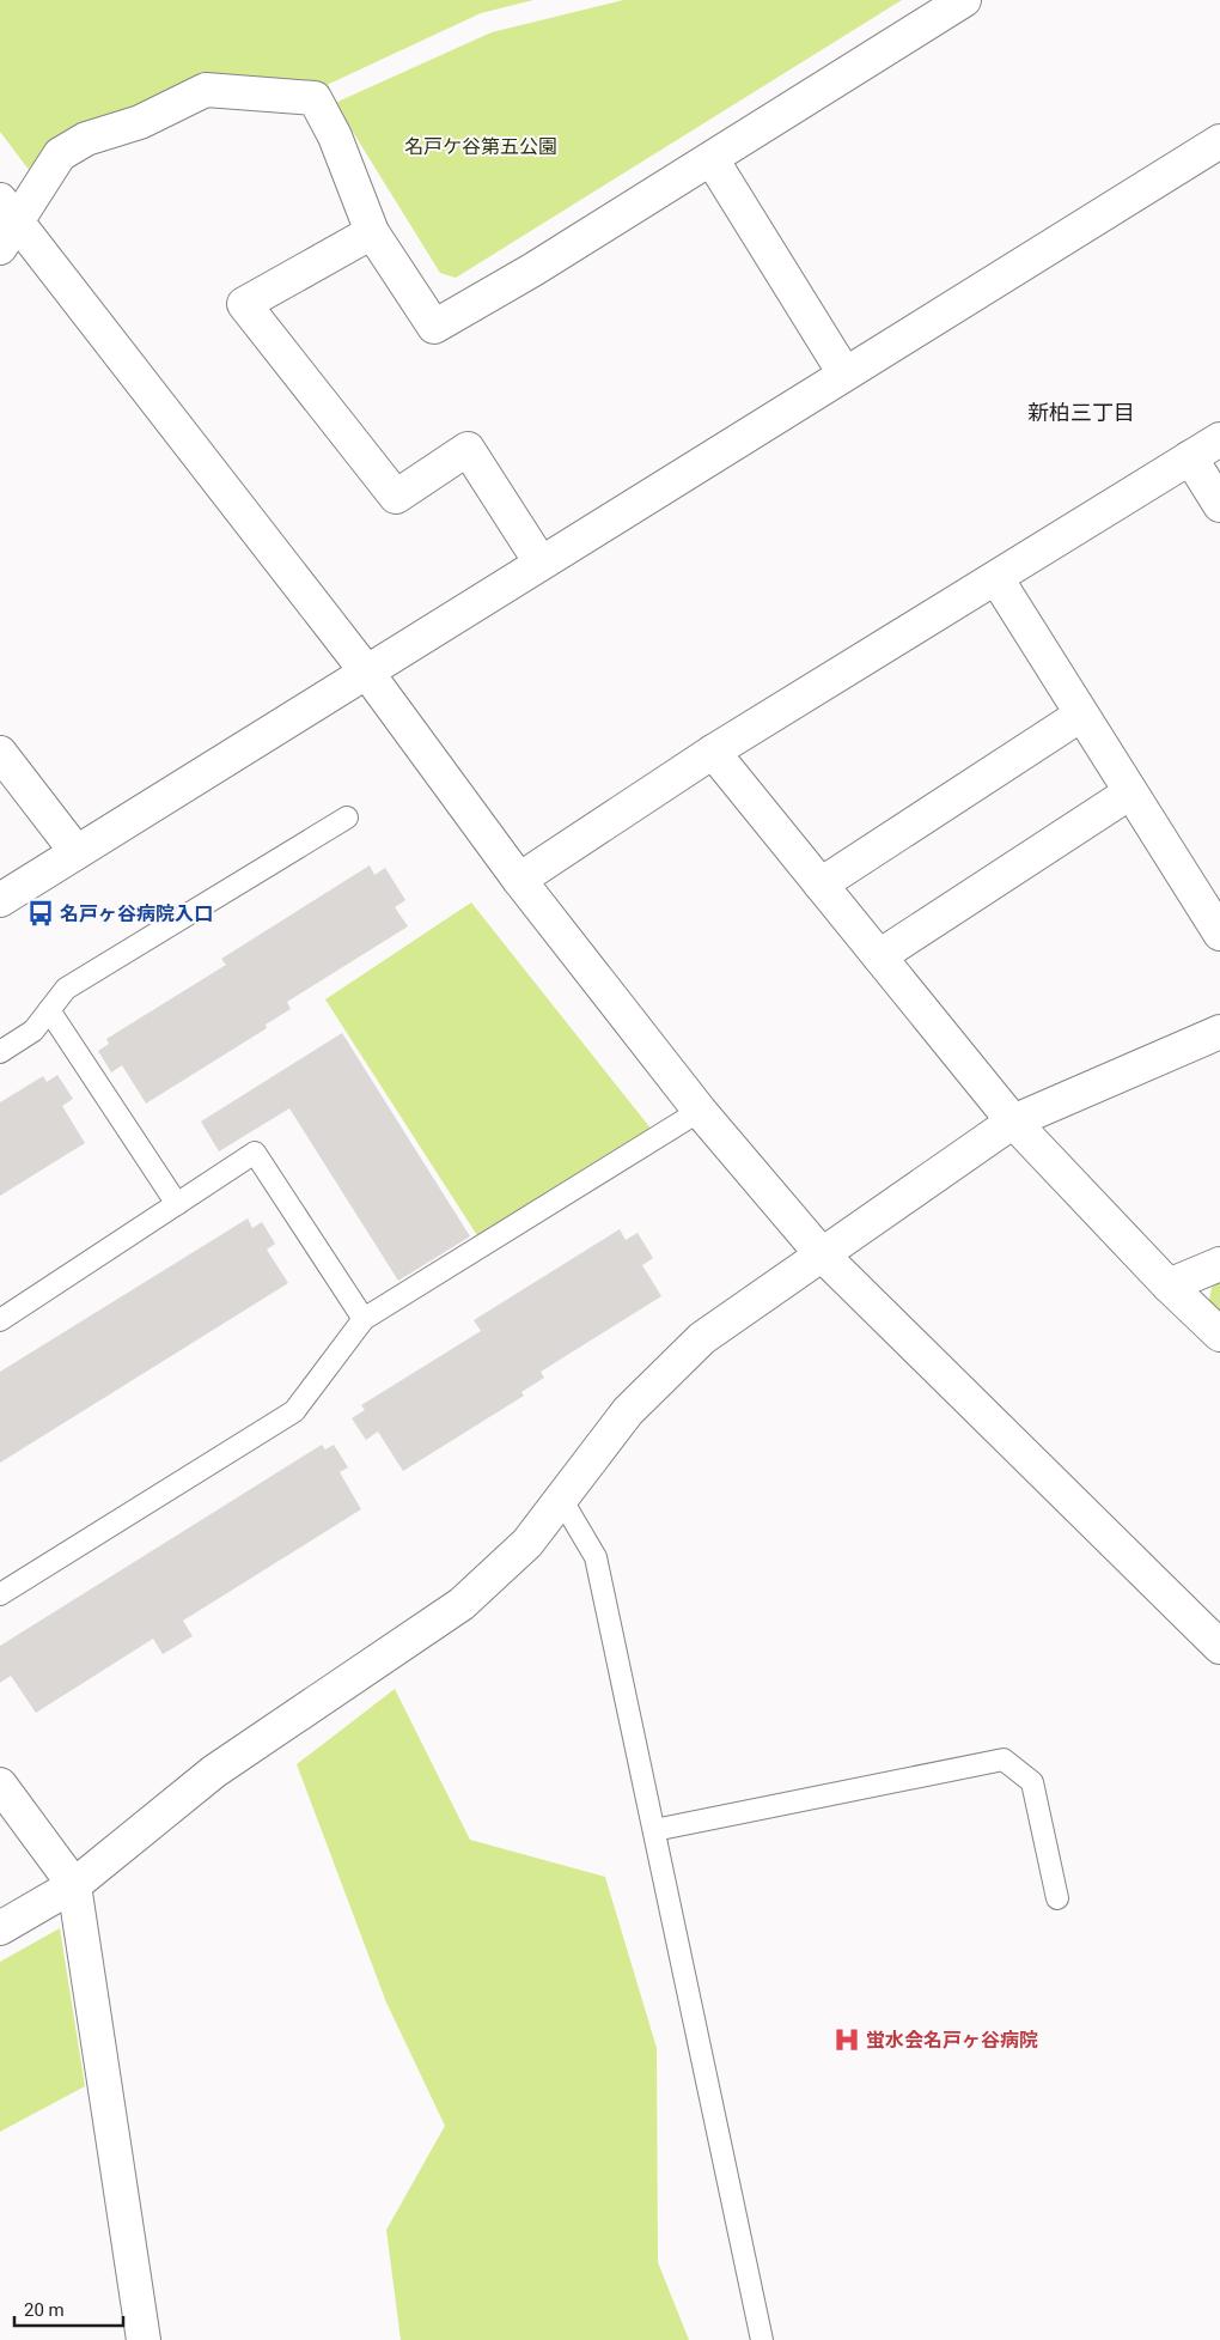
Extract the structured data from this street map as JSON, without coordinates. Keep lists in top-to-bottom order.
{
  "districts": ["新柏三丁目"],
  "parks": ["名戸ケ谷第五公園"],
  "places": {
    "bus stop": ["名戸ヶ谷病院入口"],
    "hospital": ["蛍水会名戸ヶ谷病院"]
  },
  "scale_bar": "20 m"
}
